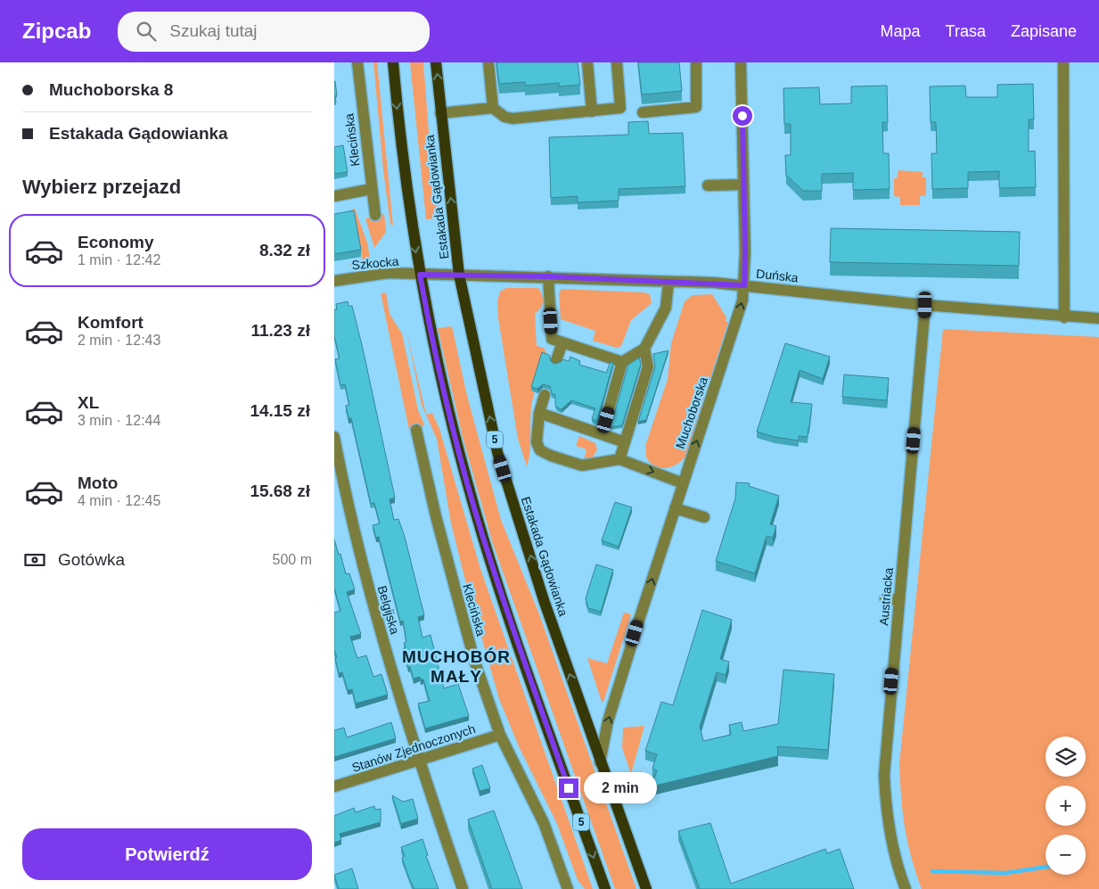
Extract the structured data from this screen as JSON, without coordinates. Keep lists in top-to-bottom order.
{
  "streets": {
    "main road": ["Estakada Gądowianka", "5"],
    "street": [
      "Klecińska",
      "Szkocka",
      "Duńska",
      "Muchoborska",
      "Austriacka",
      "Belgijska",
      "Stanów Zjednoczonych"
    ]
  },
  "crossings": [
    ["Klecińska", "Stanów Zjednoczonych"],
    ["Estakada Gądowianka", "Szkocka"],
    ["Estakada Gądowianka", "Duńska"],
    ["Estakada Gądowianka", "Muchoborska"],
    ["Szkocka", "Duńska"],
    ["Szkocka", "5"],
    ["Duńska", "Muchoborska"],
    ["Duńska", "Austriacka"],
    ["Belgijska", "Stanów Zjednoczonych"]
  ],
  "districts": ["MUCHOBÓR MAŁY"],
  "page": {
    "header": "Zipcab",
    "search": "Szukaj tutaj",
    "nav": ["Mapa", "Trasa", "Zapisane"],
    "banner": ["Muchoborska 8", "Estakada Gądowianka"],
    "heading": "Wybierz przejazd",
    "list": [
      {
        "name": "Economy",
        "note": "1 min · 12:42",
        "value": "8.32 zł"
      },
      {
        "name": "Komfort",
        "note": "2 min · 12:43",
        "value": "11.23 zł"
      },
      {
        "name": "XL",
        "note": "3 min · 12:44",
        "value": "14.15 zł"
      },
      {
        "name": "Moto",
        "note": "4 min · 12:45",
        "value": "15.68 zł"
      }
    ],
    "pay": ["Gotówka", "500 m"],
    "map_buttons": ["+", "−"],
    "bubble": "2 min",
    "buttons": "Potwierdź"
  }
}
